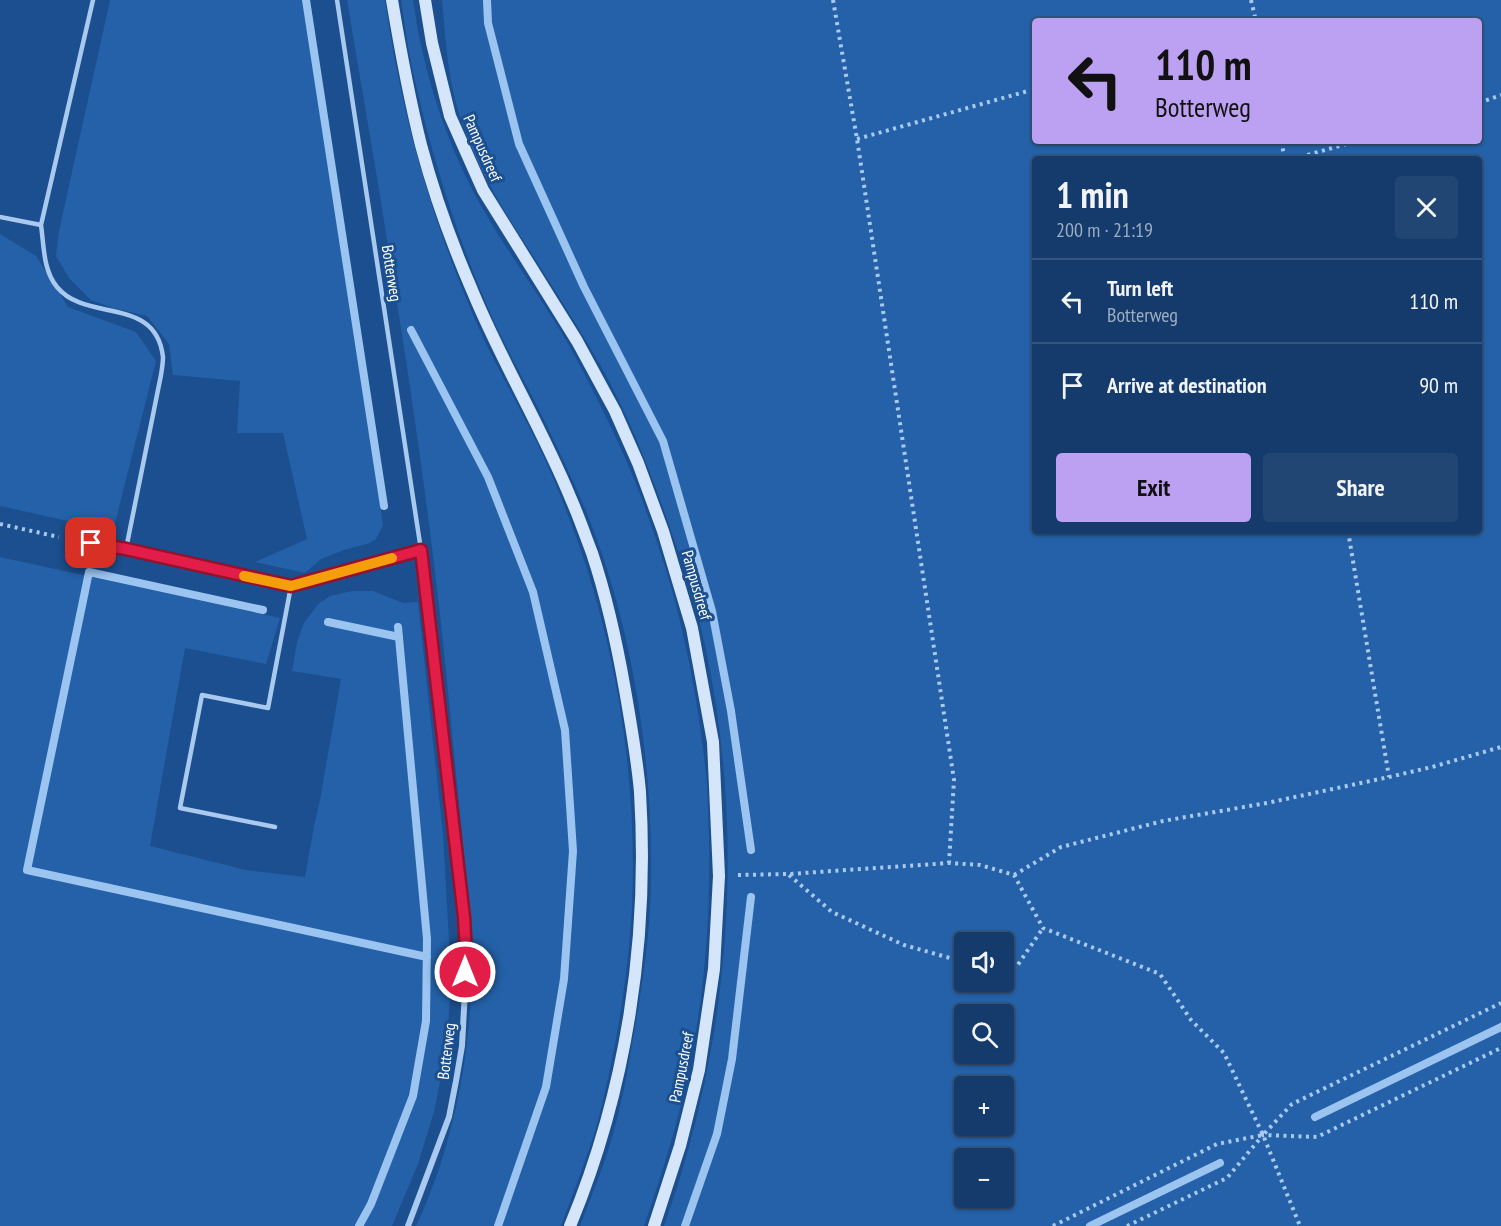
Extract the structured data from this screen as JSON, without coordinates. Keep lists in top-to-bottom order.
{
  "streets": {
    "main road": ["Pampusdreef"],
    "street": ["Botterweg"]
  },
  "page": {
    "turn": ["110 m", "Botterweg"],
    "heading": ["1 min", "200 m · 21:19"],
    "list": [
      {
        "name": "Turn left",
        "note": "Botterweg",
        "value": "110 m"
      },
      {
        "name": "Arrive at destination",
        "value": "90 m"
      }
    ],
    "buttons": ["Exit", "Share"],
    "map_buttons": ["+", "−"]
  }
}
